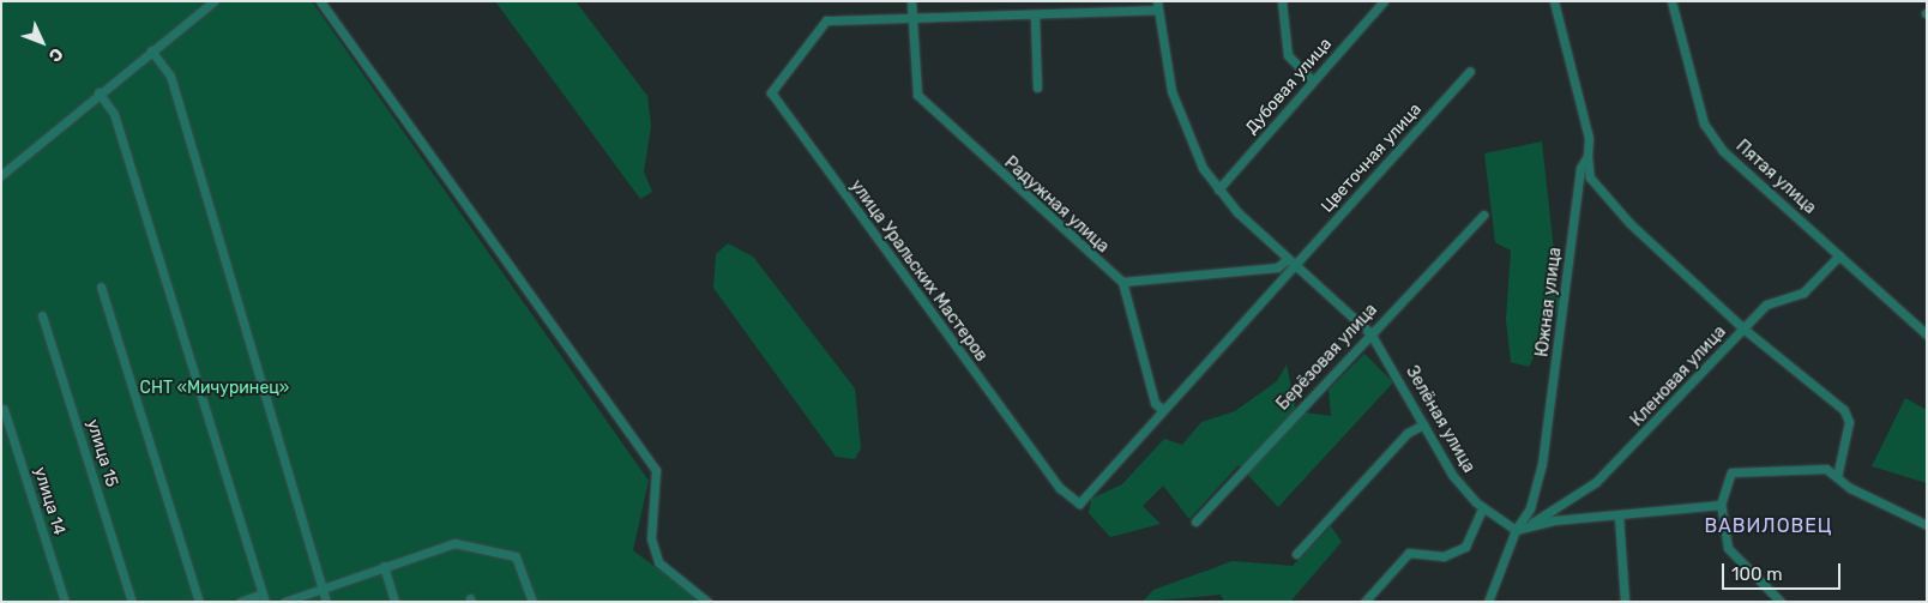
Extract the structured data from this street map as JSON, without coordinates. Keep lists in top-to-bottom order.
{
  "streets": {
    "street": [
      "Дубовая улица",
      "Цветочная улица",
      "Пятая улица",
      "Радужная улица",
      "улица Уральских Мастеров",
      "Южная улица",
      "Берёзовая улица",
      "Кленовая улица",
      "Зелёная улица",
      "улица 15",
      "улица 14"
    ]
  },
  "crossings": [
    ["Дубовая улица", "Зелёная улица"],
    ["Цветочная улица", "улица Уральских Мастеров"],
    ["Цветочная улица", "Зелёная улица"],
    ["Радужная улица", "улица Уральских Мастеров"],
    ["Южная улица", "Кленовая улица"],
    ["Южная улица", "Зелёная улица"],
    ["Берёзовая улица", "Зелёная улица"]
  ],
  "districts": ["ВАВИЛОВЕЦ"],
  "parks": ["СНТ «Мичуринец»"],
  "scale_bar": "100 m",
  "north": "bottom right"
}
